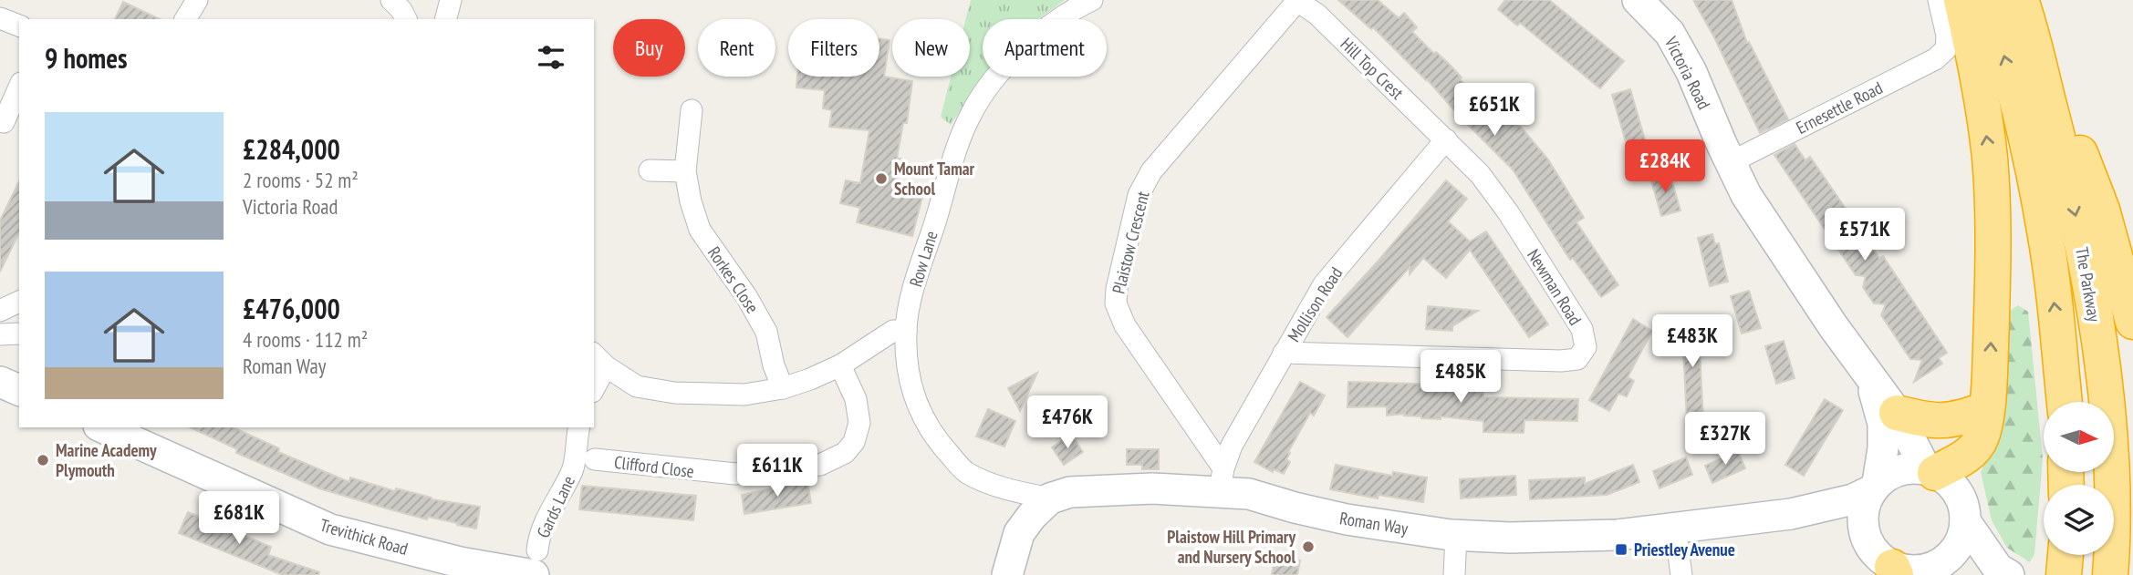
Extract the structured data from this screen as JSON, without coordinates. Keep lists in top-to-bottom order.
{
  "streets": {
    "highway": ["The Parkway"],
    "street": [
      "Hill Top Crest",
      "Victoria Road",
      "Ernesettle Road",
      "Plaistow Crescent",
      "Row Lane",
      "Rorkes Close",
      "Newman Road",
      "Mollison Road",
      "Clifford Close",
      "Gards Lane",
      "Roman Way",
      "Trevithick Road"
    ]
  },
  "crossings": [
    ["Hill Top Crest", "Plaistow Crescent"],
    ["Hill Top Crest", "Newman Road"],
    ["Hill Top Crest", "Mollison Road"],
    ["Victoria Road", "Ernesettle Road"],
    ["Victoria Road", "Roman Way"],
    ["Plaistow Crescent", "Mollison Road"],
    ["Plaistow Crescent", "Roman Way"],
    ["Row Lane", "Roman Way"],
    ["Newman Road", "Mollison Road"],
    ["Mollison Road", "Roman Way"],
    ["Gards Lane", "Trevithick Road"]
  ],
  "places": {
    "other": ["Mount Tamar School", "Marine Academy Plymouth", "Plaistow Hill Primary and Nursery School"],
    "transit": ["Priestley Avenue"]
  },
  "north": "right",
  "page": {
    "chip": [
      "Buy",
      "Rent",
      "Filters",
      "New",
      "Apartment"
    ],
    "heading": "9 homes",
    "price": [
      "£651K",
      "£284K",
      "£571K",
      "£483K",
      "£485K",
      "£476K",
      "£327K",
      "£611K",
      "£681K"
    ],
    "list": [
      {
        "name": "£284,000",
        "note": "2 rooms · 52 m² · Victoria Road"
      },
      {
        "name": "£476,000",
        "note": "4 rooms · 112 m² · Roman Way"
      }
    ]
  }
}
